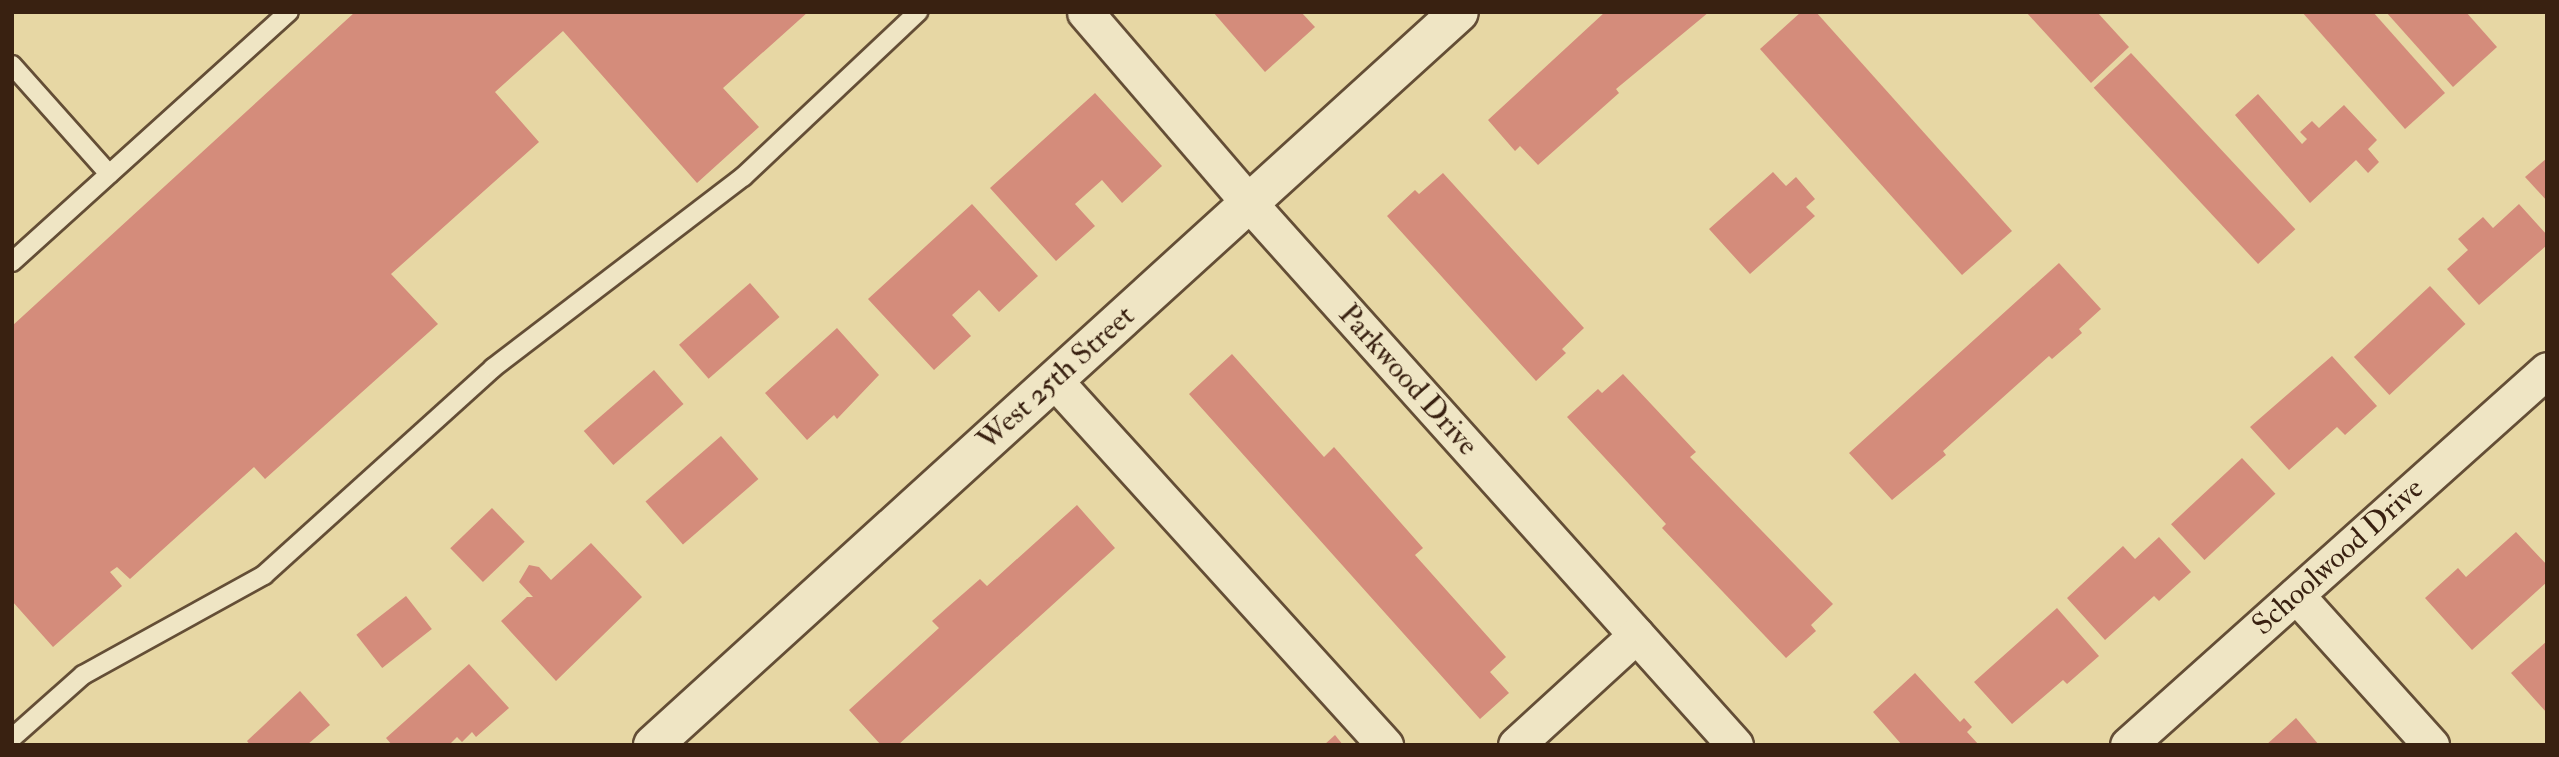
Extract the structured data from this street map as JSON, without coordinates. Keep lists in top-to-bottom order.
{
  "streets": {
    "street": ["West 25th Street", "Parkwood Drive", "Schoolwood Drive"]
  },
  "crossings": [
    ["West 25th Street", "Parkwood Drive"]
  ]
}
